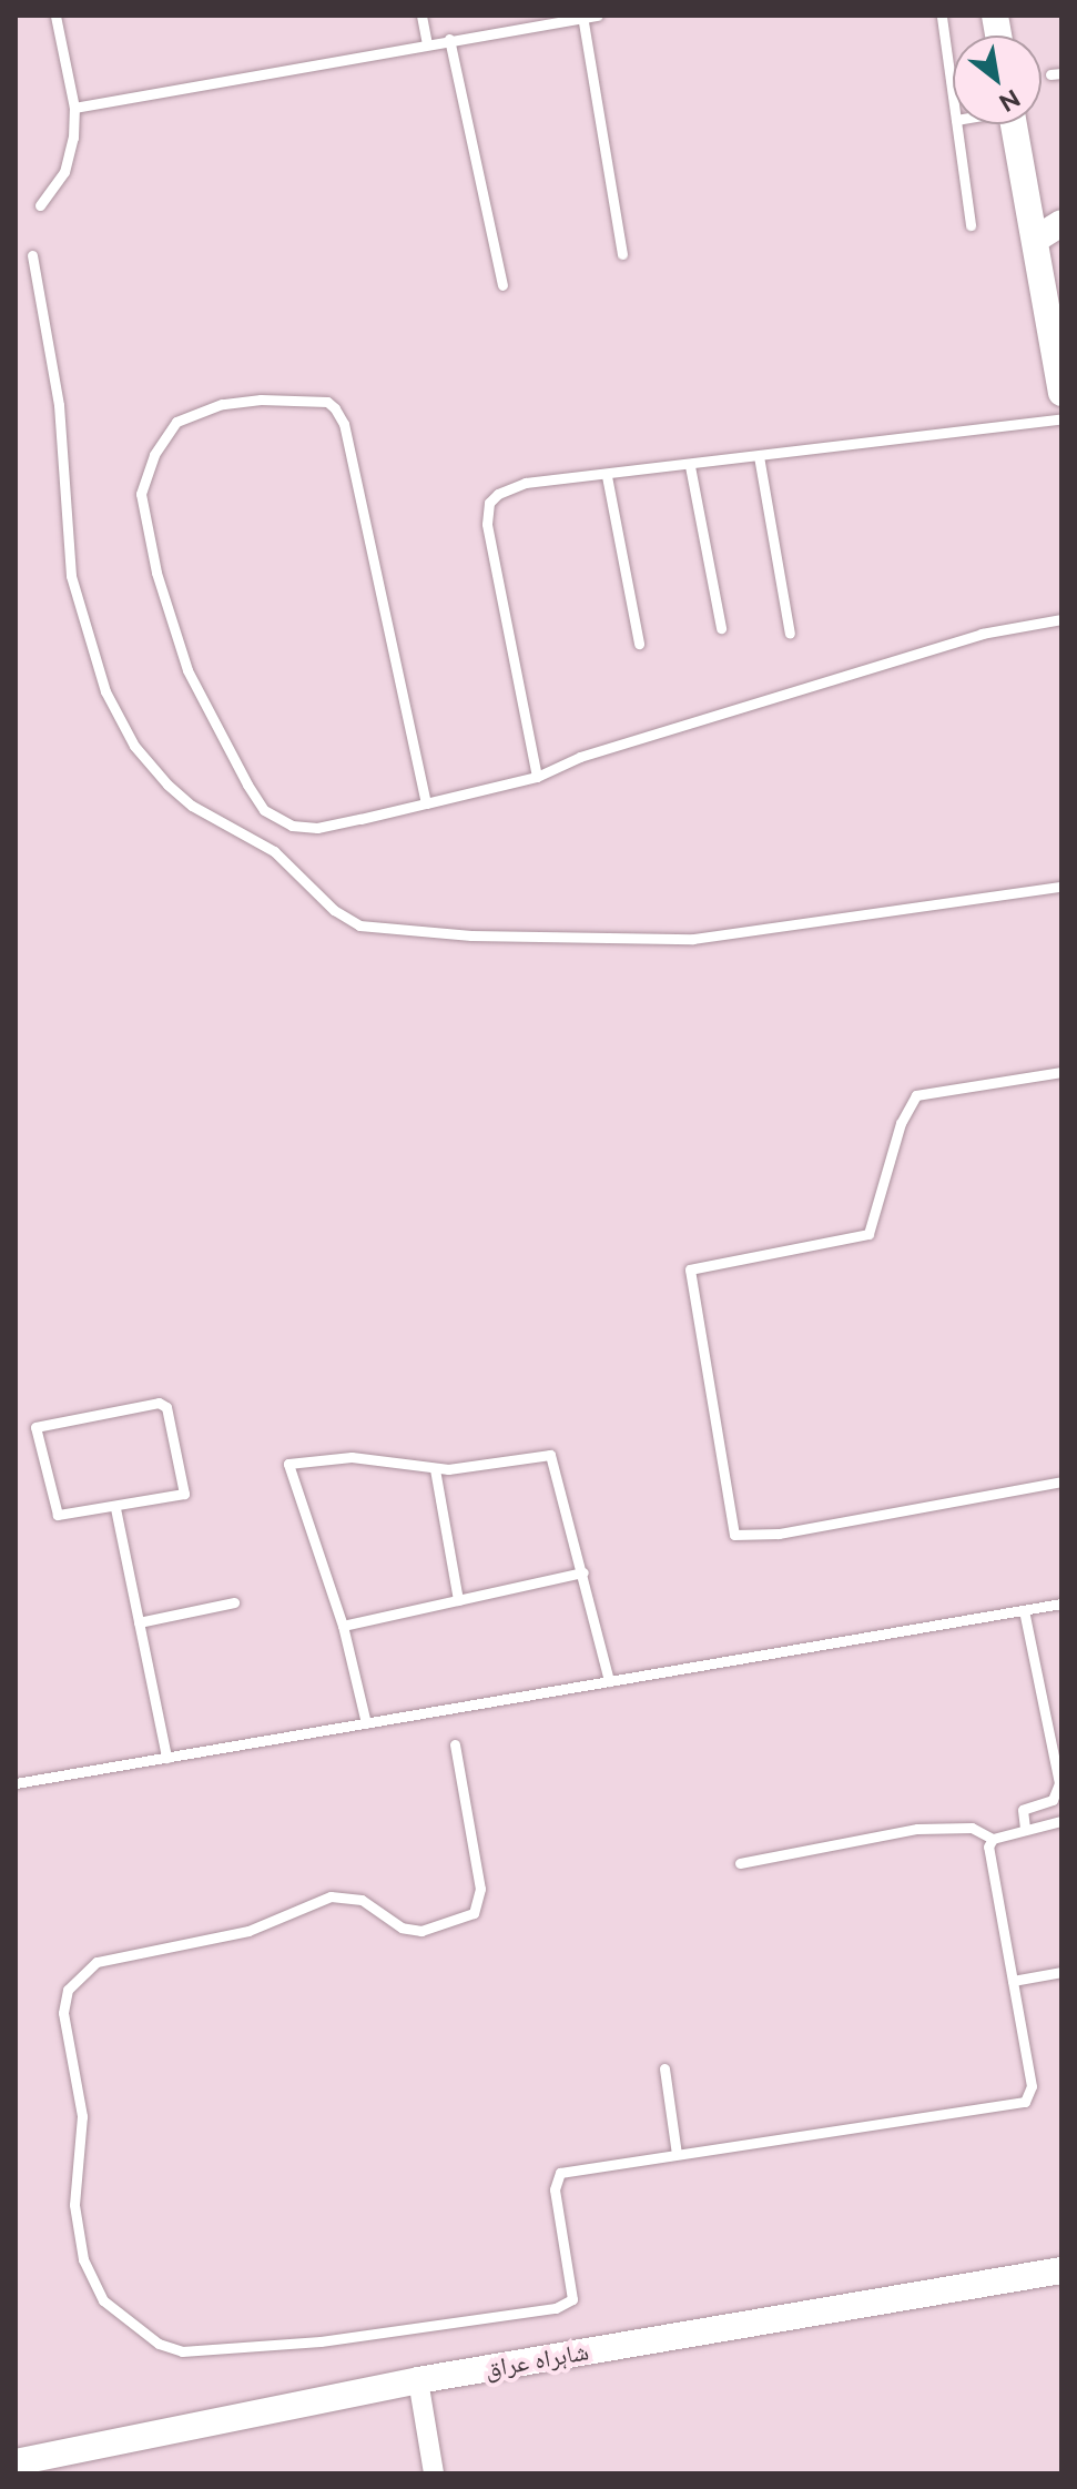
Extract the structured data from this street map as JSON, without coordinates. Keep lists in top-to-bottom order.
{
  "streets": {
    "street": ["شاہراہ عراق"]
  },
  "north": "bottom right"
}
